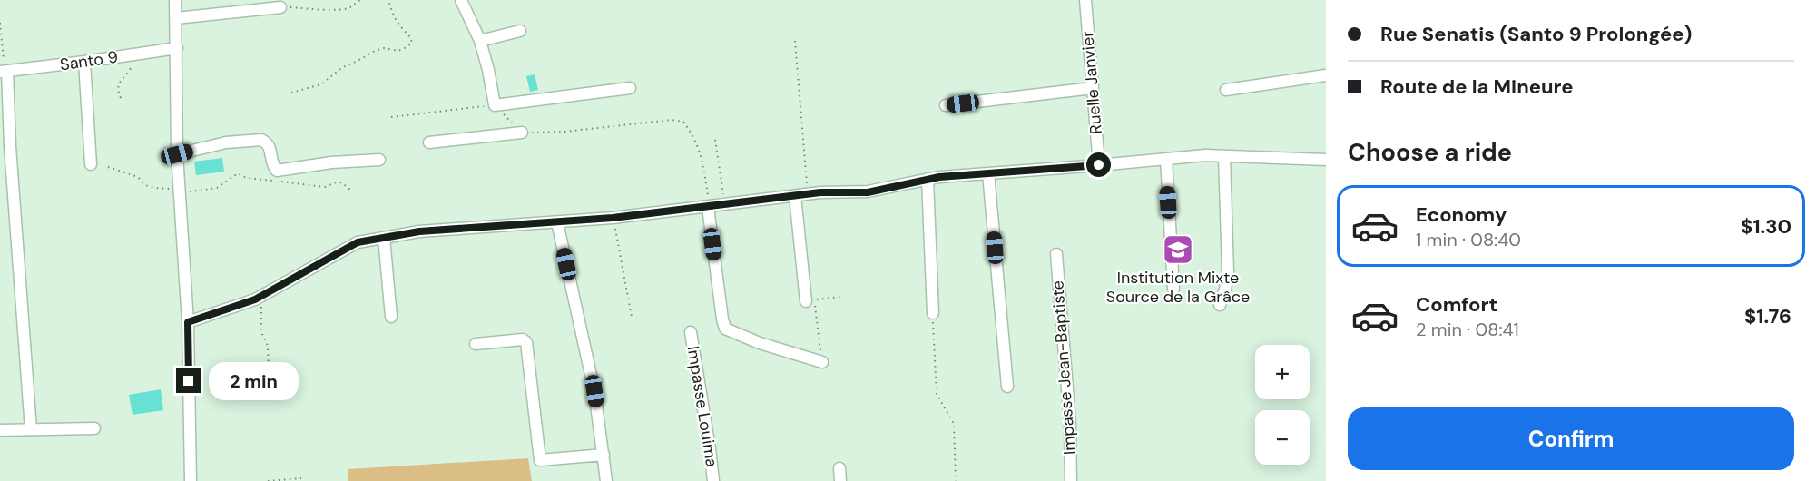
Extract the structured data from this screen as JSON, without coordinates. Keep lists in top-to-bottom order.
{
  "streets": {
    "street": [
      "Santo 9",
      "Ruelle Janvier",
      "Impasse Jean-Baptiste",
      "Impasse Louima"
    ]
  },
  "places": {
    "school or university": ["Institution Mixte Source de la Grâce"]
  },
  "page": {
    "banner": ["Rue Senatis (Santo 9 Prolongée)", "Route de la Mineure"],
    "heading": "Choose a ride",
    "list": [
      {
        "name": "Economy",
        "note": "1 min · 08:40",
        "value": "$1.30"
      },
      {
        "name": "Comfort",
        "note": "2 min · 08:41",
        "value": "$1.76"
      }
    ],
    "map_buttons": ["+", "−"],
    "bubble": "2 min",
    "buttons": "Confirm"
  }
}
